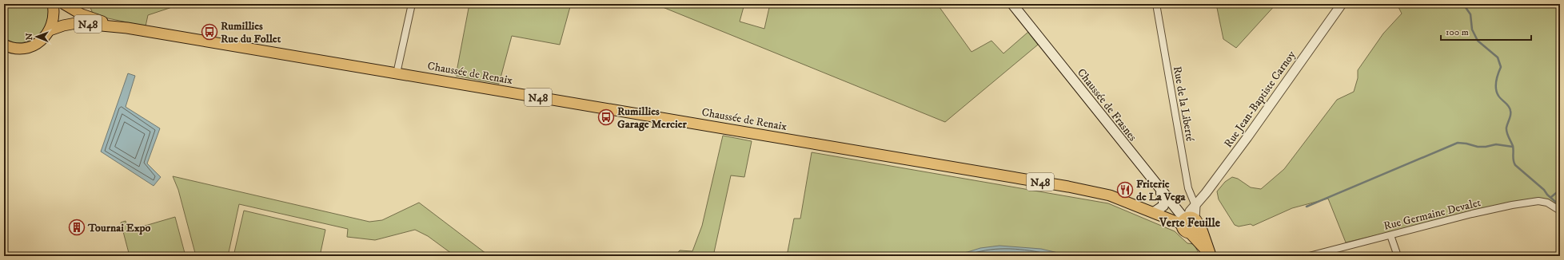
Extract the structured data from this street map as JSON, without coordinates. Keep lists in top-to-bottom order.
{
  "streets": {
    "main road": ["N48", "Chaussée de Renaix", "Chaussée de Frasnes"],
    "street": ["Rue Jean-Baptiste Carnoy", "Rue de la Liberté", "Rue Germaine Devalet"]
  },
  "crossings": [
    ["N48", "Chaussée de Renaix"],
    ["N48", "Chaussée de Frasnes"],
    ["Chaussée de Renaix", "Chaussée de Frasnes"],
    ["Rue Jean-Baptiste Carnoy", "Rue de la Liberté"]
  ],
  "districts": ["Verte Feuille"],
  "places": {
    "bus stop": ["Rumillies Rue du Follet", "Rumillies Garage Mercier"],
    "restaurant": ["Friterie de La Vega"],
    "building": ["Tournai Expo"]
  },
  "scale_bar": "100 m",
  "north": "left"
}
